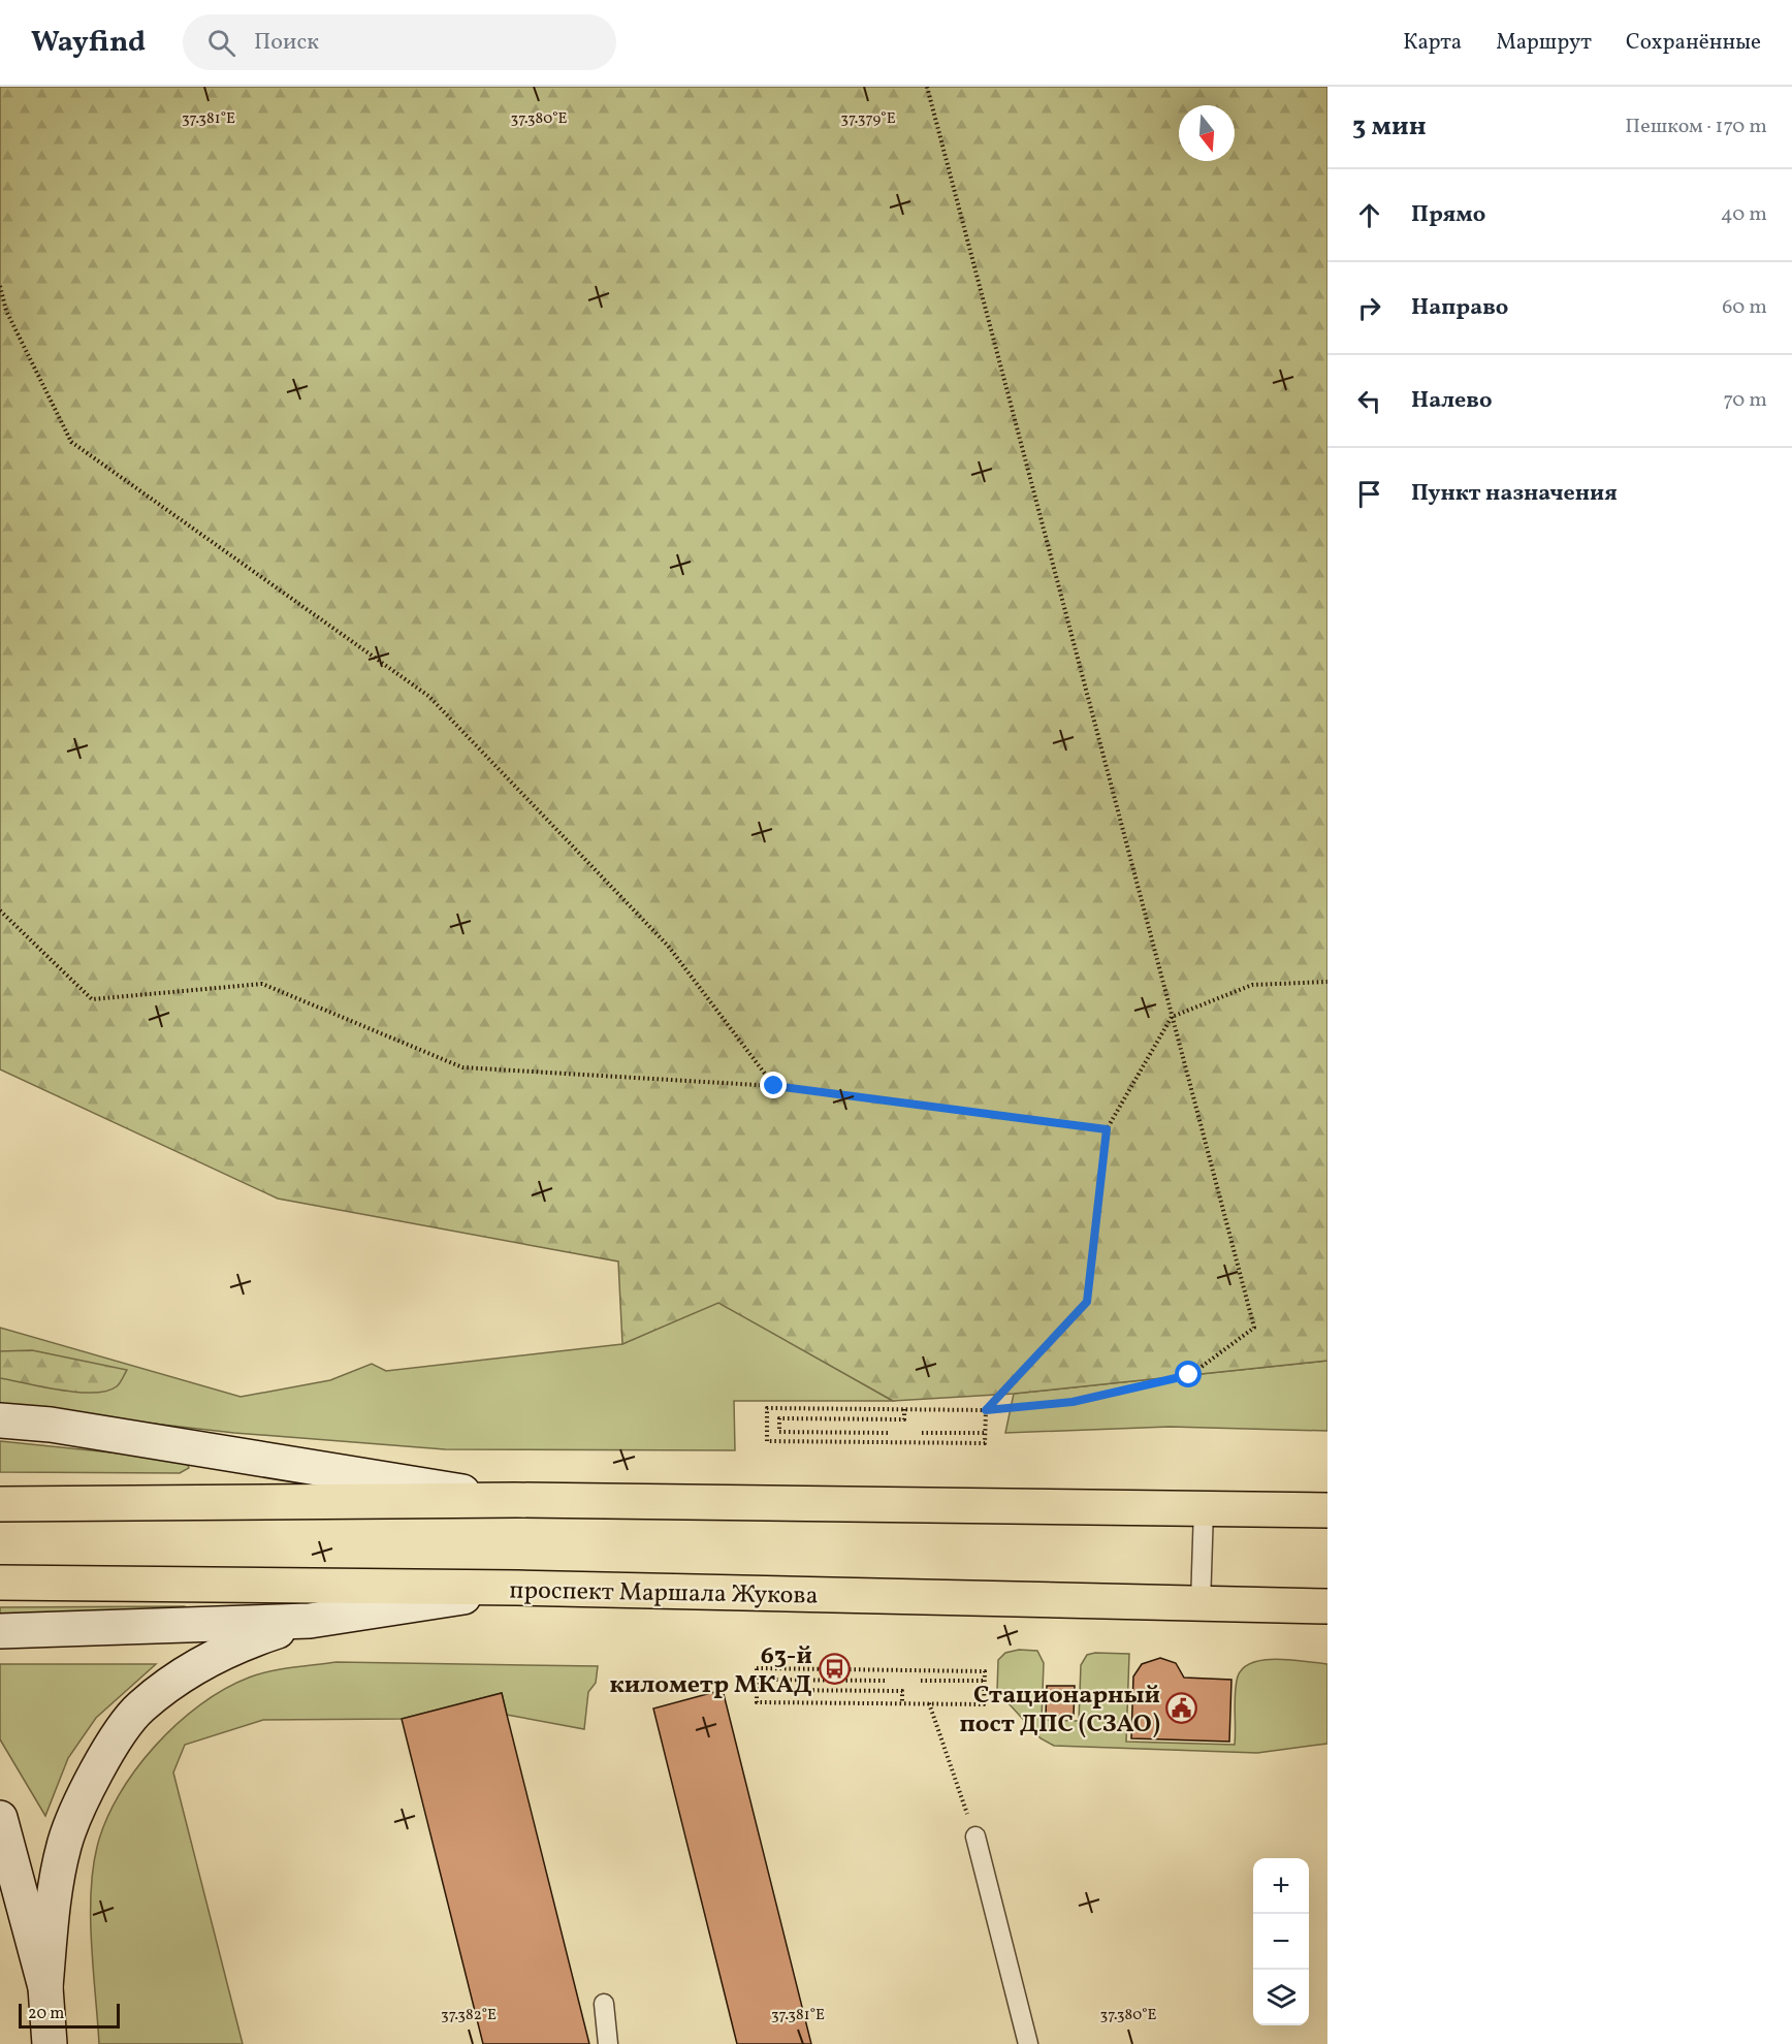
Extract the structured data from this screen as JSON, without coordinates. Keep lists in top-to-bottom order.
{
  "streets": {
    "main road": ["проспект Маршала Жукова"]
  },
  "places": {
    "bus stop": ["63-й километр МКАД"],
    "public building": ["Стационарный пост ДПС (СЗАО)"]
  },
  "scale_bar": "20 m",
  "north": "bottom",
  "page": {
    "header": "Wayfind",
    "search": "Поиск",
    "nav": ["Карта", "Маршрут", "Сохранённые"],
    "heading": ["3 мин", "Пешком · 170 m"],
    "list": [
      ["Прямо", "40 m"],
      ["Направо", "60 m"],
      ["Налево", "70 m"],
      "Пункт назначения"
    ],
    "map_buttons": ["+", "−"],
    "scale": "20 m"
  },
  "coordinates": [
    "37.381°E",
    "37.380°E",
    "37.379°E",
    "37.382°E"
  ]
}
